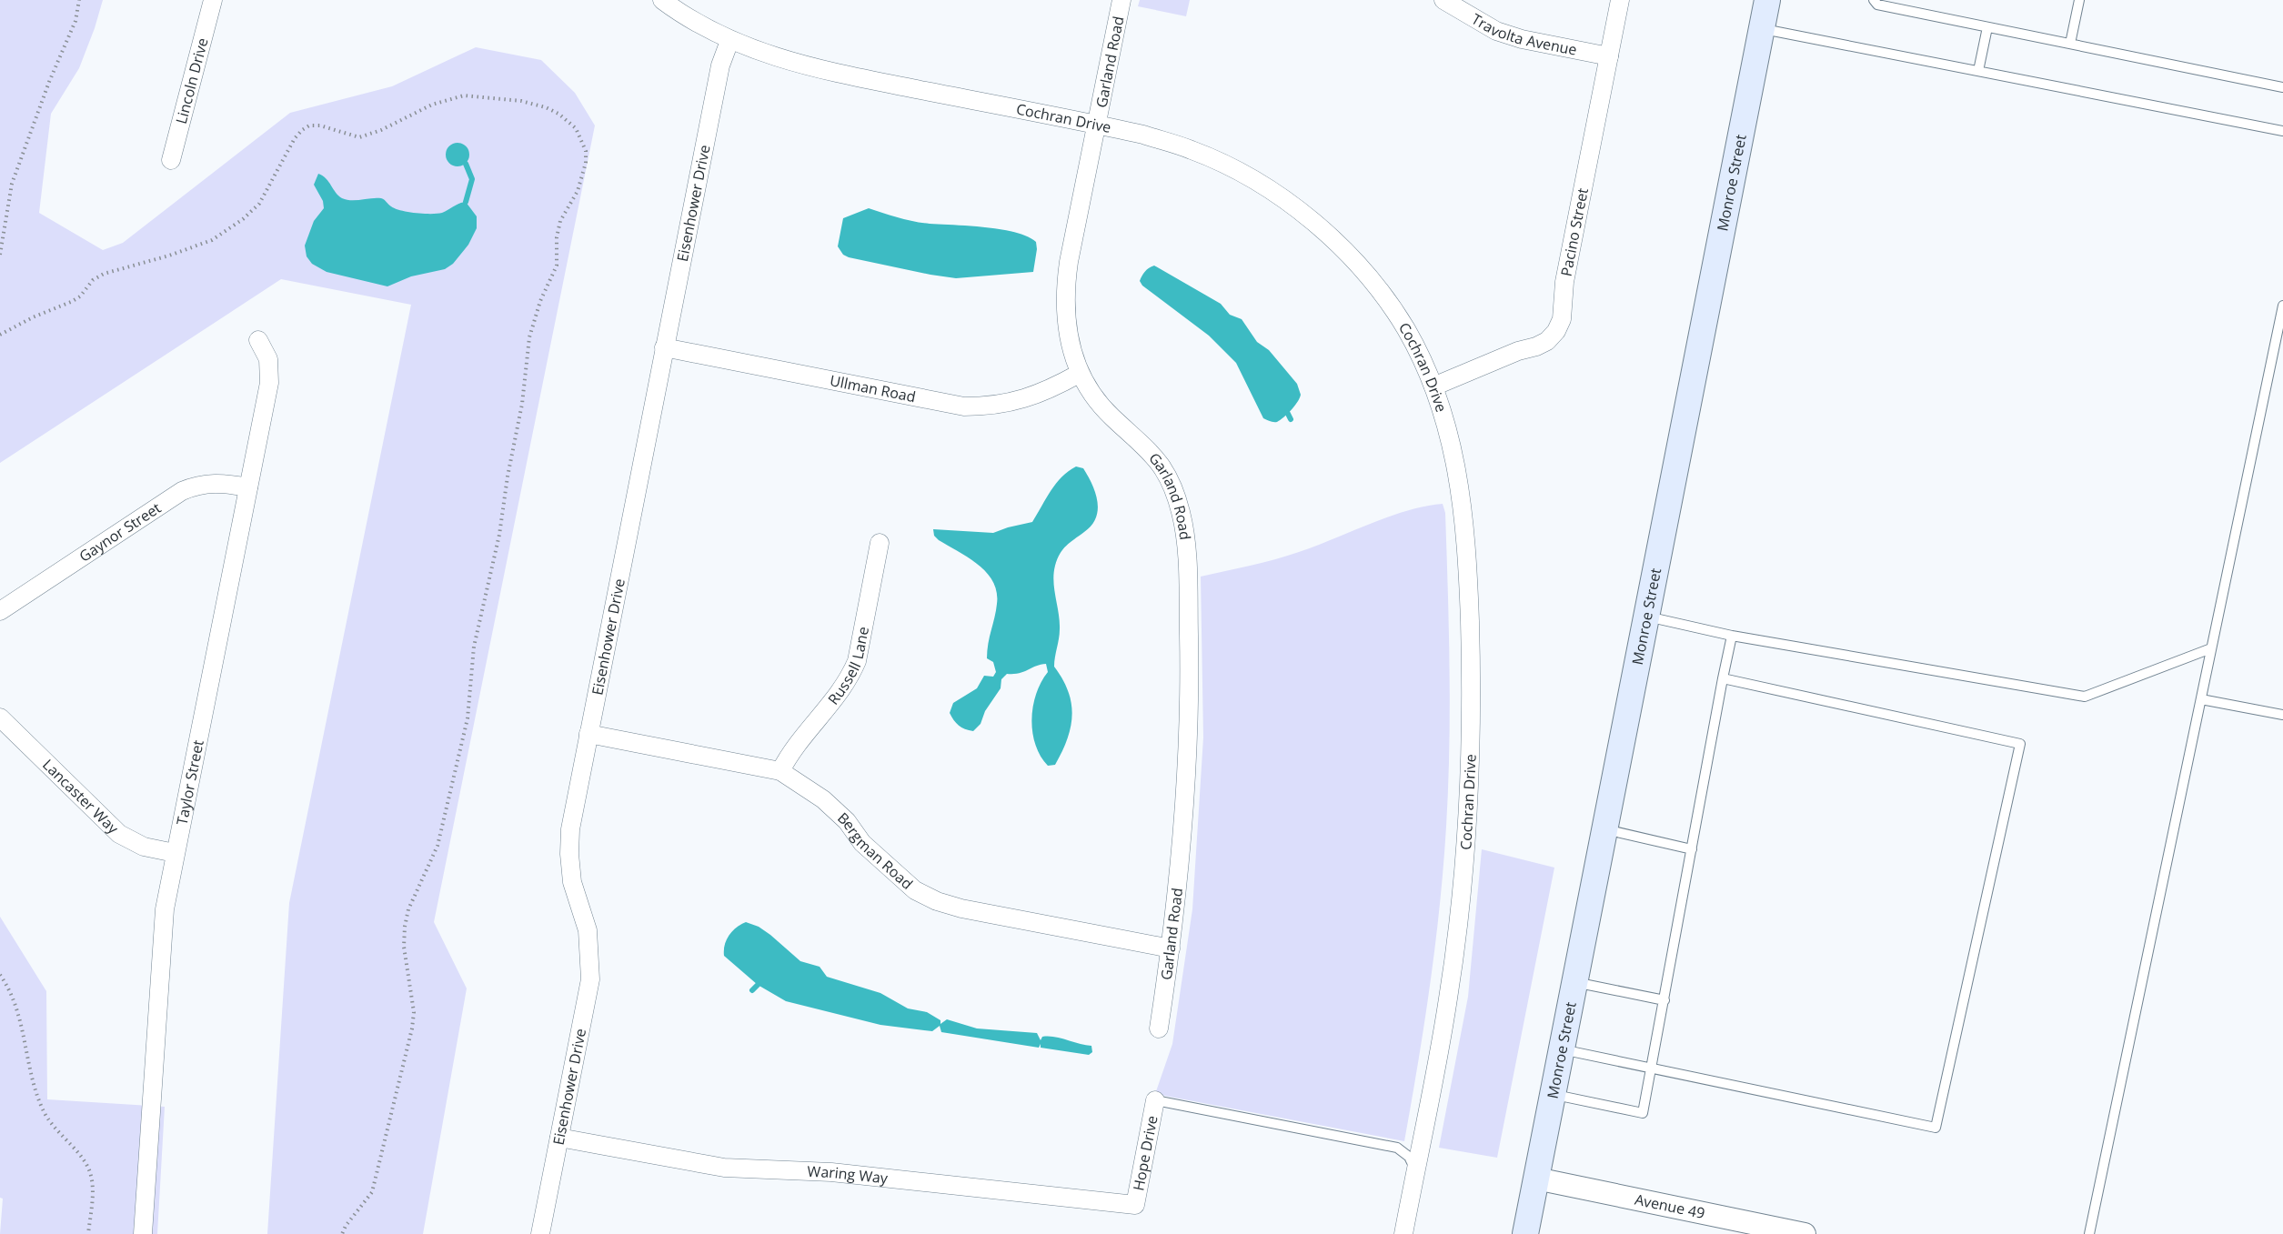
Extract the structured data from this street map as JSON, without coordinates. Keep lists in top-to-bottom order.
{
  "streets": {
    "main road": ["Monroe Street"],
    "street": [
      "Travolta Avenue",
      "Garland Road",
      "Lincoln Drive",
      "Cochran Drive",
      "Eisenhower Drive",
      "Pacino Street",
      "Ullman Road",
      "Gaynor Street",
      "Russell Lane",
      "Taylor Street",
      "Lancaster Way",
      "Bergman Road",
      "Hope Drive",
      "Waring Way",
      "Avenue 49"
    ]
  },
  "crossings": [
    ["Travolta Avenue", "Pacino Street"],
    ["Garland Road", "Cochran Drive"],
    ["Garland Road", "Ullman Road"],
    ["Garland Road", "Bergman Road"],
    ["Cochran Drive", "Eisenhower Drive"],
    ["Cochran Drive", "Pacino Street"],
    ["Monroe Street", "Avenue 49"],
    ["Eisenhower Drive", "Ullman Road"],
    ["Eisenhower Drive", "Bergman Road"],
    ["Eisenhower Drive", "Waring Way"],
    ["Gaynor Street", "Taylor Street"],
    ["Russell Lane", "Bergman Road"],
    ["Taylor Street", "Lancaster Way"],
    ["Hope Drive", "Waring Way"]
  ]
}
